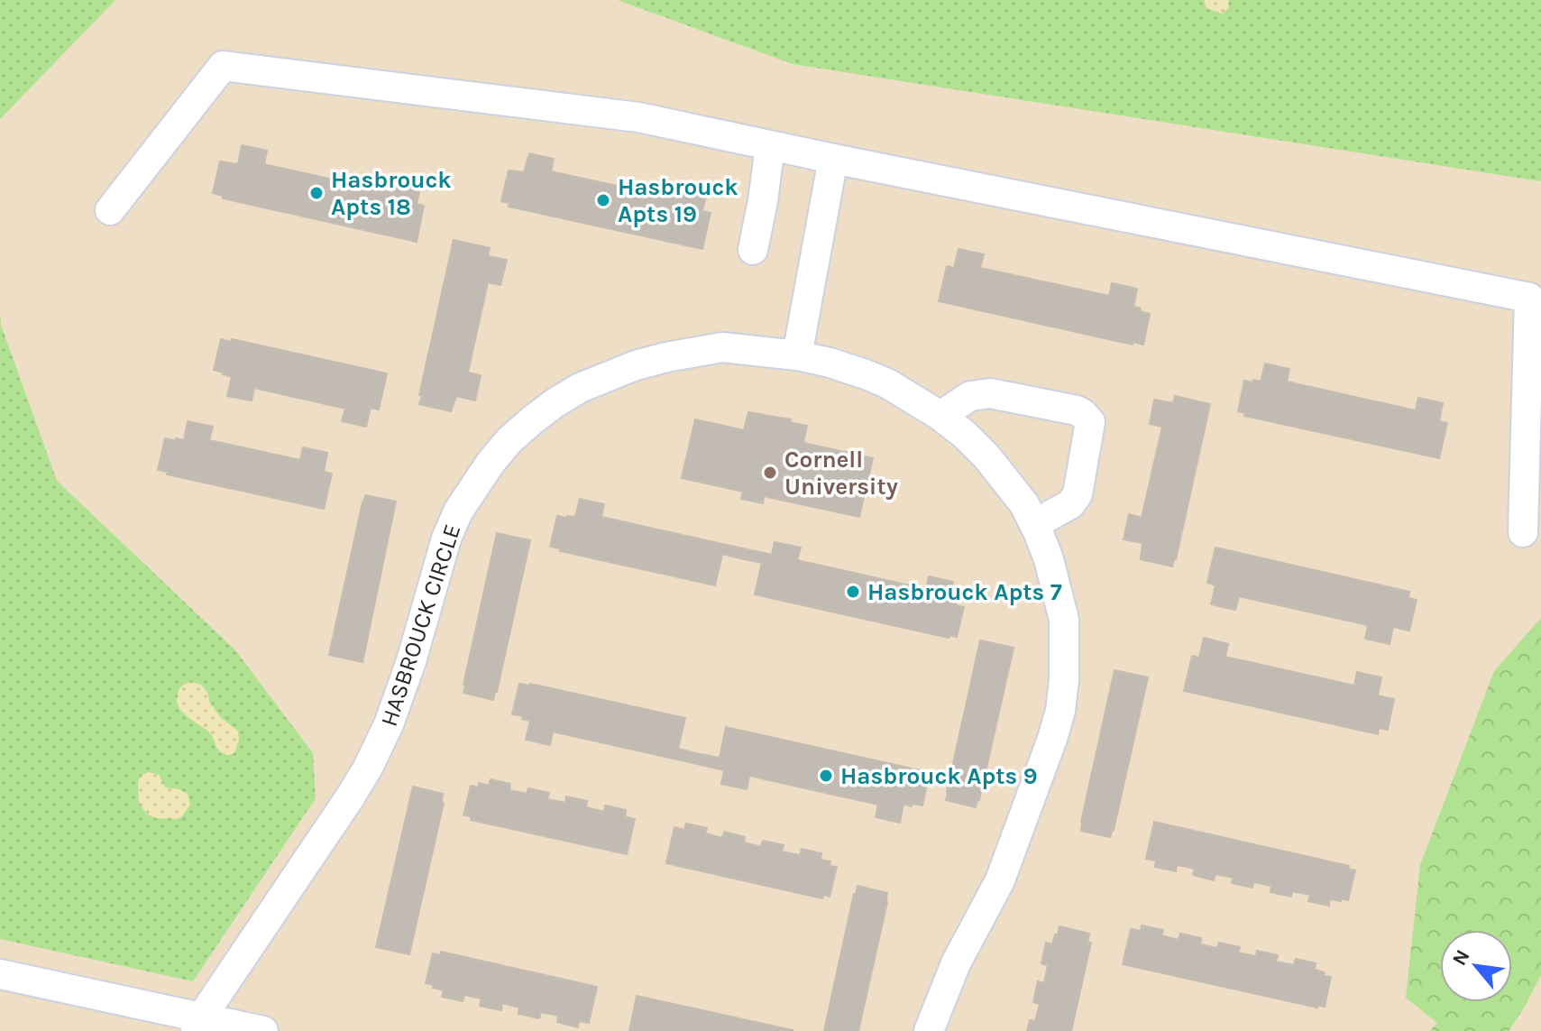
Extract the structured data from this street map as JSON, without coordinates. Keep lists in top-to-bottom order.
{
  "streets": {
    "street": ["HASBROUCK CIRCLE"]
  },
  "places": [
    "Hasbrouck Apts 18",
    "Hasbrouck Apts 19",
    "Cornell University",
    "Hasbrouck Apts 7",
    "Hasbrouck Apts 9"
  ],
  "north": "top left"
}
